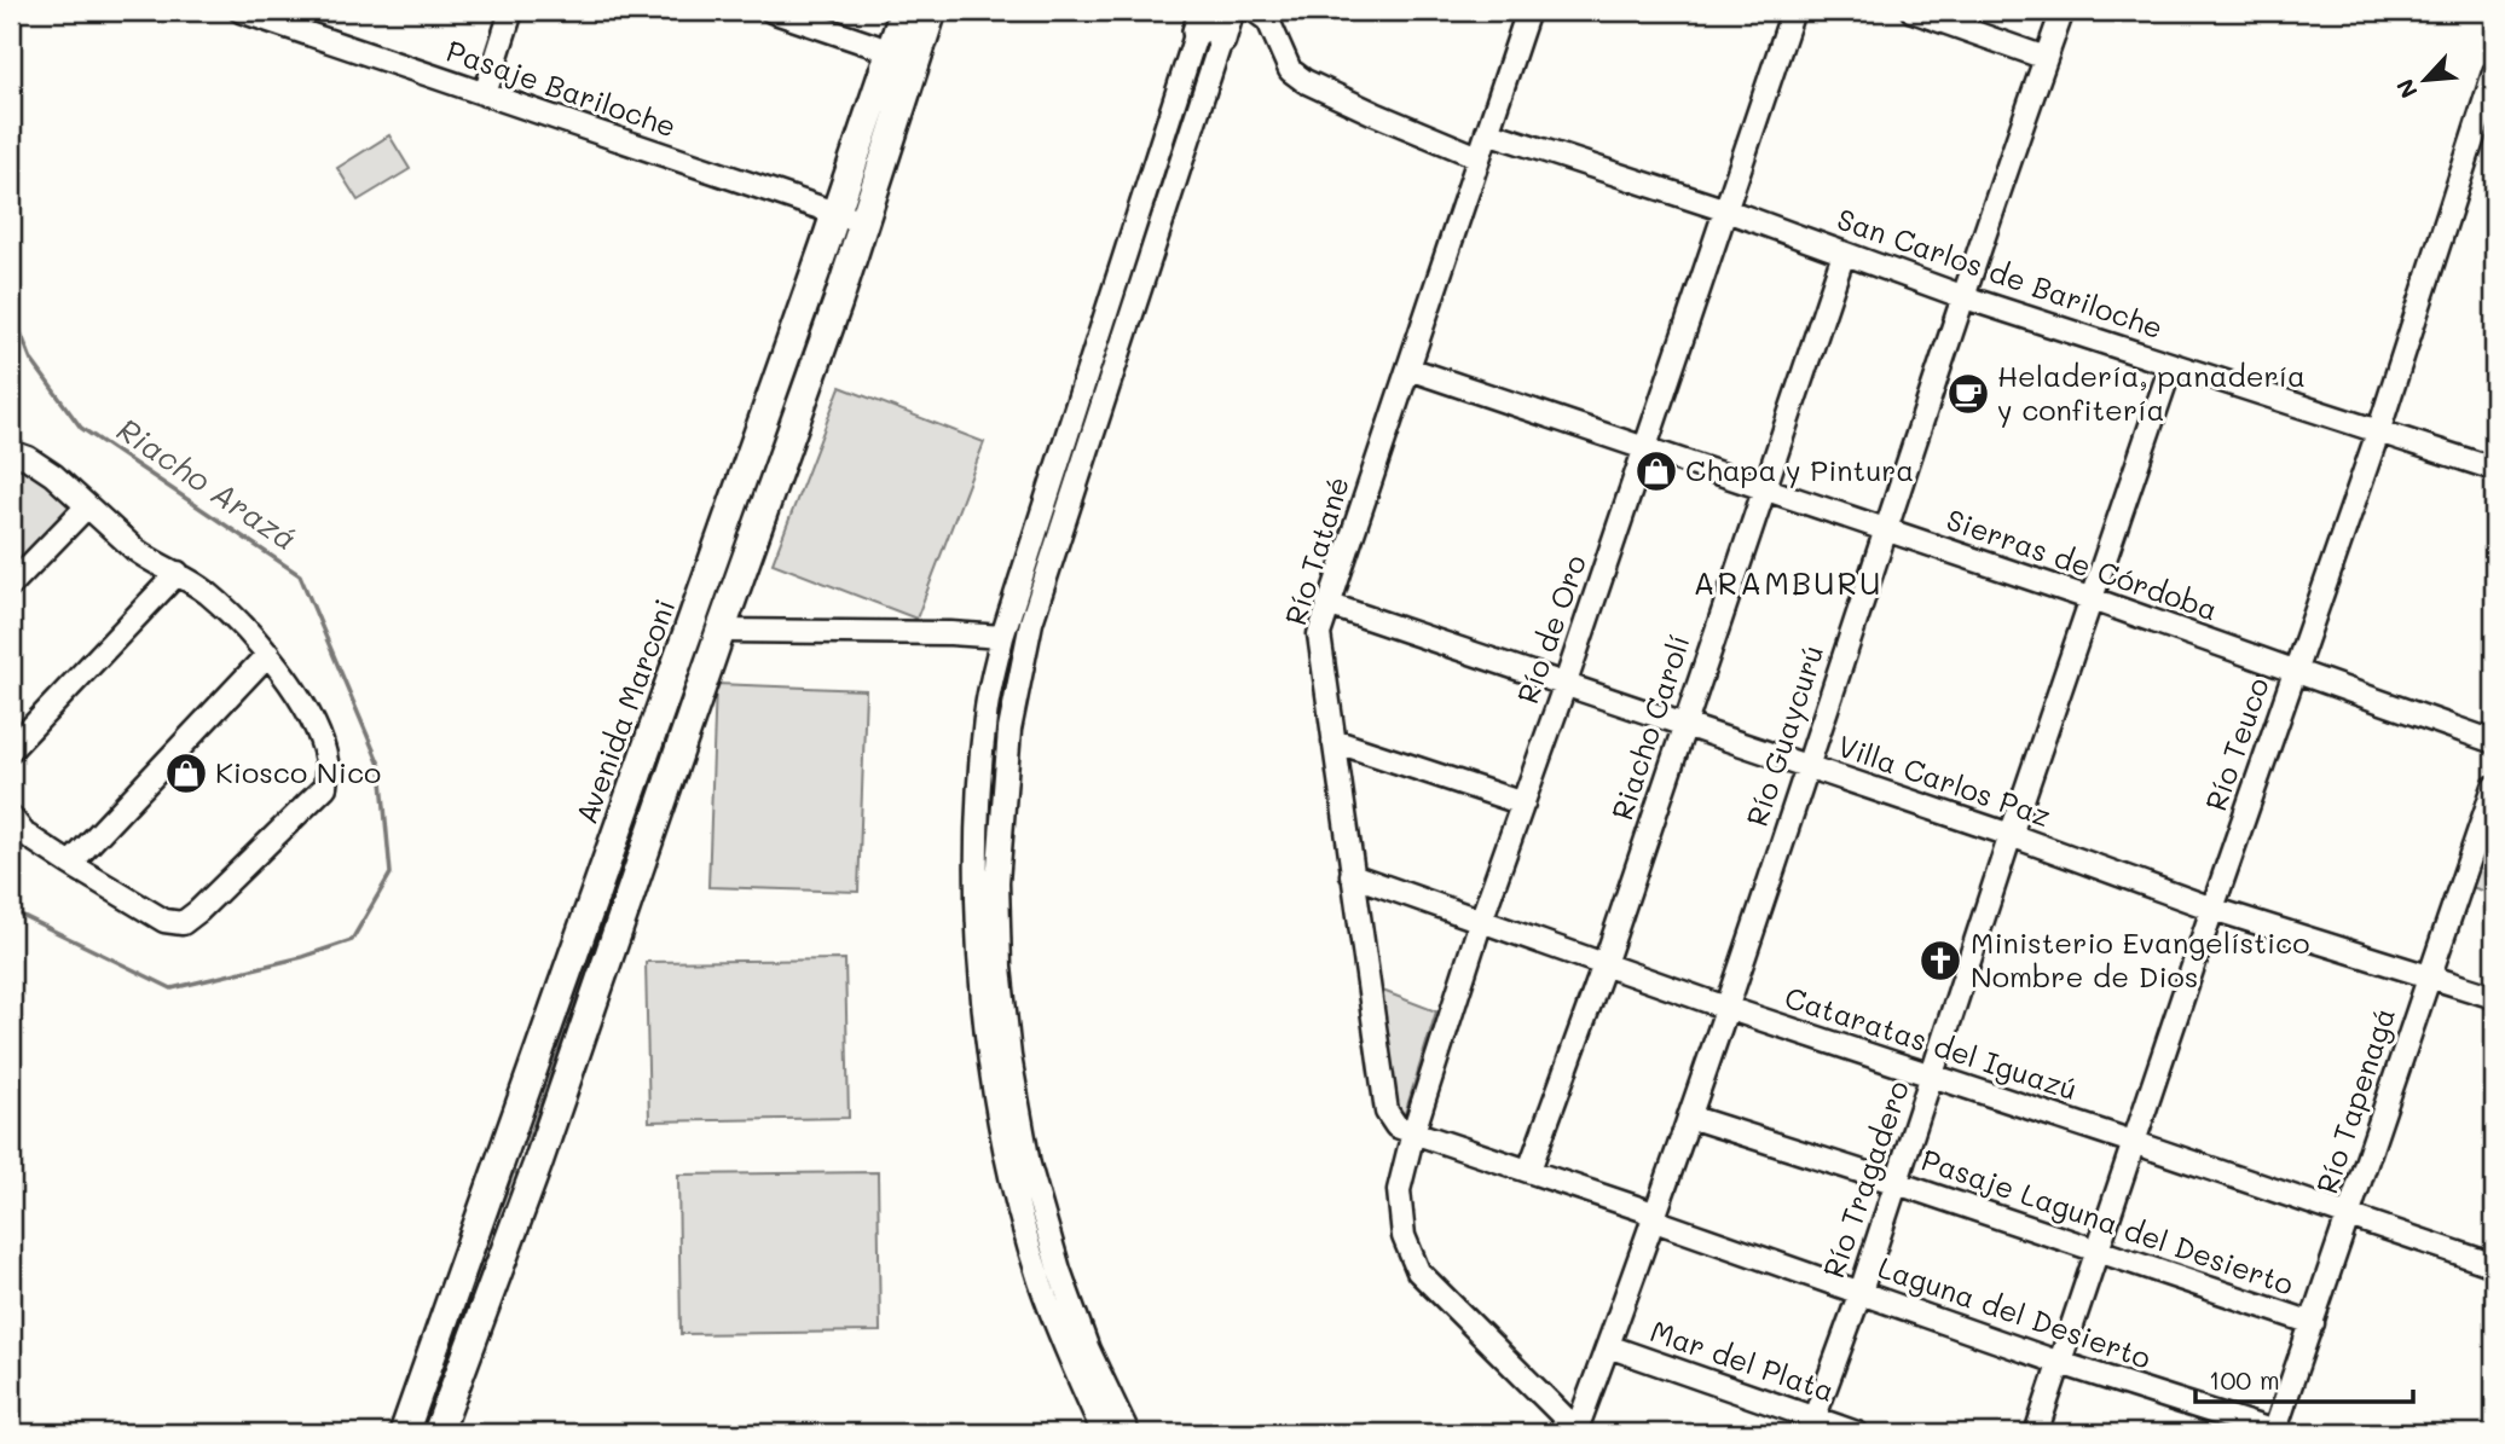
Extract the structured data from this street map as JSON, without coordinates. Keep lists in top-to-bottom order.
{
  "streets": {
    "main road": ["Avenida Marconi"],
    "street": [
      "Pasaje Bariloche",
      "San Carlos de Bariloche",
      "Río Tatané",
      "Sierras de Córdoba",
      "Río de Oro",
      "Riacho Carolí",
      "Río Guaycurú",
      "Río Teuco",
      "Villa Carlos Paz",
      "Cataratas del Iguazú",
      "Río Tapenagá",
      "Río Tragadero",
      "Pasaje Laguna del Desierto",
      "Laguna del Desierto",
      "Mar del Plata"
    ]
  },
  "crossings": [
    ["Pasaje Bariloche", "Avenida Marconi"],
    ["San Carlos de Bariloche", "Río Tatané"],
    ["San Carlos de Bariloche", "Río de Oro"],
    ["San Carlos de Bariloche", "Riacho Carolí"],
    ["San Carlos de Bariloche", "Río Guaycurú"],
    ["San Carlos de Bariloche", "Río Teuco"],
    ["San Carlos de Bariloche", "Río Tragadero"],
    ["Río Tatané", "Sierras de Córdoba"],
    ["Río Tatané", "Río de Oro"],
    ["Río Tatané", "Villa Carlos Paz"],
    ["Río Tatané", "Cataratas del Iguazú"],
    ["Río Tatané", "Laguna del Desierto"],
    ["Sierras de Córdoba", "Río de Oro"],
    ["Sierras de Córdoba", "Riacho Carolí"],
    ["Sierras de Córdoba", "Río Guaycurú"],
    ["Sierras de Córdoba", "Río Teuco"],
    ["Sierras de Córdoba", "Río Tragadero"],
    ["Río de Oro", "Río Guaycurú"],
    ["Río de Oro", "Villa Carlos Paz"],
    ["Río de Oro", "Cataratas del Iguazú"],
    ["Río de Oro", "Laguna del Desierto"],
    ["Riacho Carolí", "Villa Carlos Paz"],
    ["Riacho Carolí", "Cataratas del Iguazú"],
    ["Riacho Carolí", "Laguna del Desierto"],
    ["Río Guaycurú", "Villa Carlos Paz"],
    ["Río Guaycurú", "Cataratas del Iguazú"],
    ["Río Guaycurú", "Pasaje Laguna del Desierto"],
    ["Río Guaycurú", "Laguna del Desierto"],
    ["Río Guaycurú", "Mar del Plata"],
    ["Río Teuco", "Villa Carlos Paz"],
    ["Río Teuco", "Cataratas del Iguazú"],
    ["Río Teuco", "Pasaje Laguna del Desierto"],
    ["Río Teuco", "Laguna del Desierto"],
    ["Villa Carlos Paz", "Río Tapenagá"],
    ["Villa Carlos Paz", "Río Tragadero"],
    ["Cataratas del Iguazú", "Río Tapenagá"],
    ["Cataratas del Iguazú", "Río Tragadero"],
    ["Río Tapenagá", "Pasaje Laguna del Desierto"],
    ["Río Tapenagá", "Laguna del Desierto"],
    ["Río Tragadero", "Pasaje Laguna del Desierto"],
    ["Río Tragadero", "Laguna del Desierto"],
    ["Río Tragadero", "Mar del Plata"]
  ],
  "districts": ["ARAMBURU"],
  "water": ["Riacho Arazá"],
  "places": {
    "cafe": ["Heladería, panadería y confitería"],
    "shop": ["Chapa y Pintura", "Kiosco Nico"],
    "church": ["Ministerio Evangelístico Nombre de Dios"]
  },
  "scale_bar": "100 m",
  "north": "bottom left"
}
